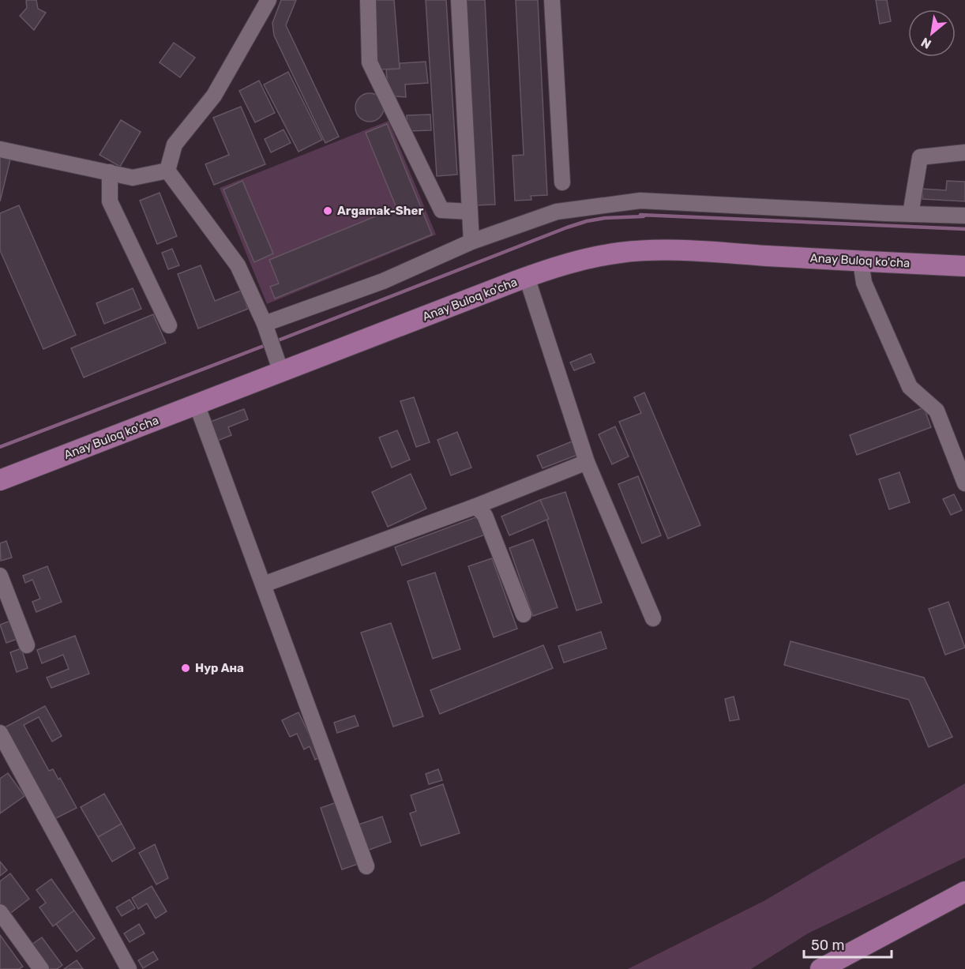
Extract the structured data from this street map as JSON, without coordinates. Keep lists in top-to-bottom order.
{
  "streets": {
    "main road": ["Anay Buloq ko'cha"]
  },
  "places": ["Argamak-Sher", "Нур Ана"],
  "scale_bar": "50 m",
  "north": "bottom left"
}
